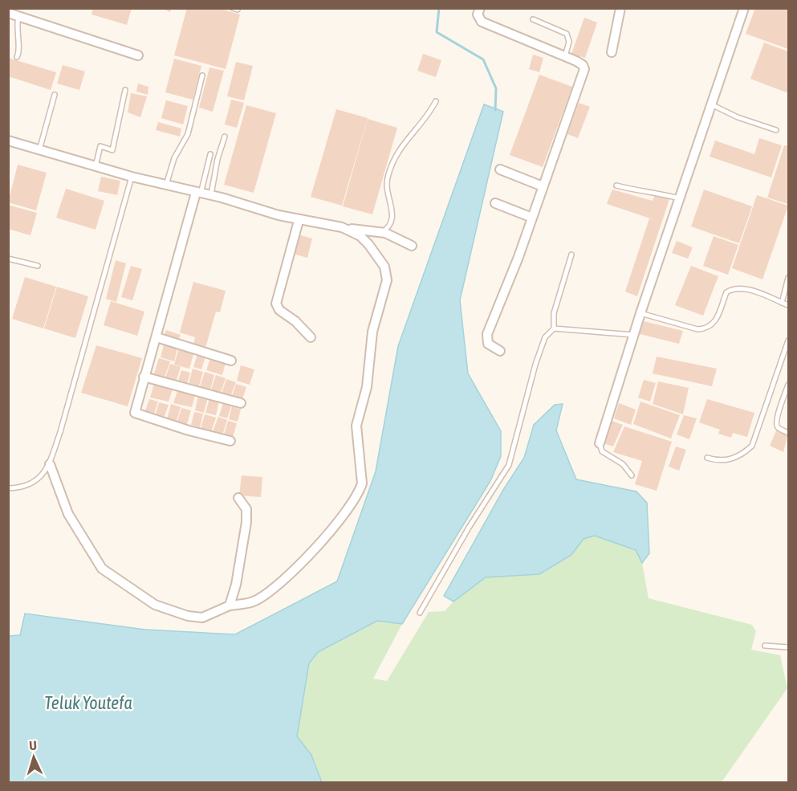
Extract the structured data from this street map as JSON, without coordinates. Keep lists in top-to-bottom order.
{
  "water": ["Teluk Youtefa"],
  "north": "top"
}
